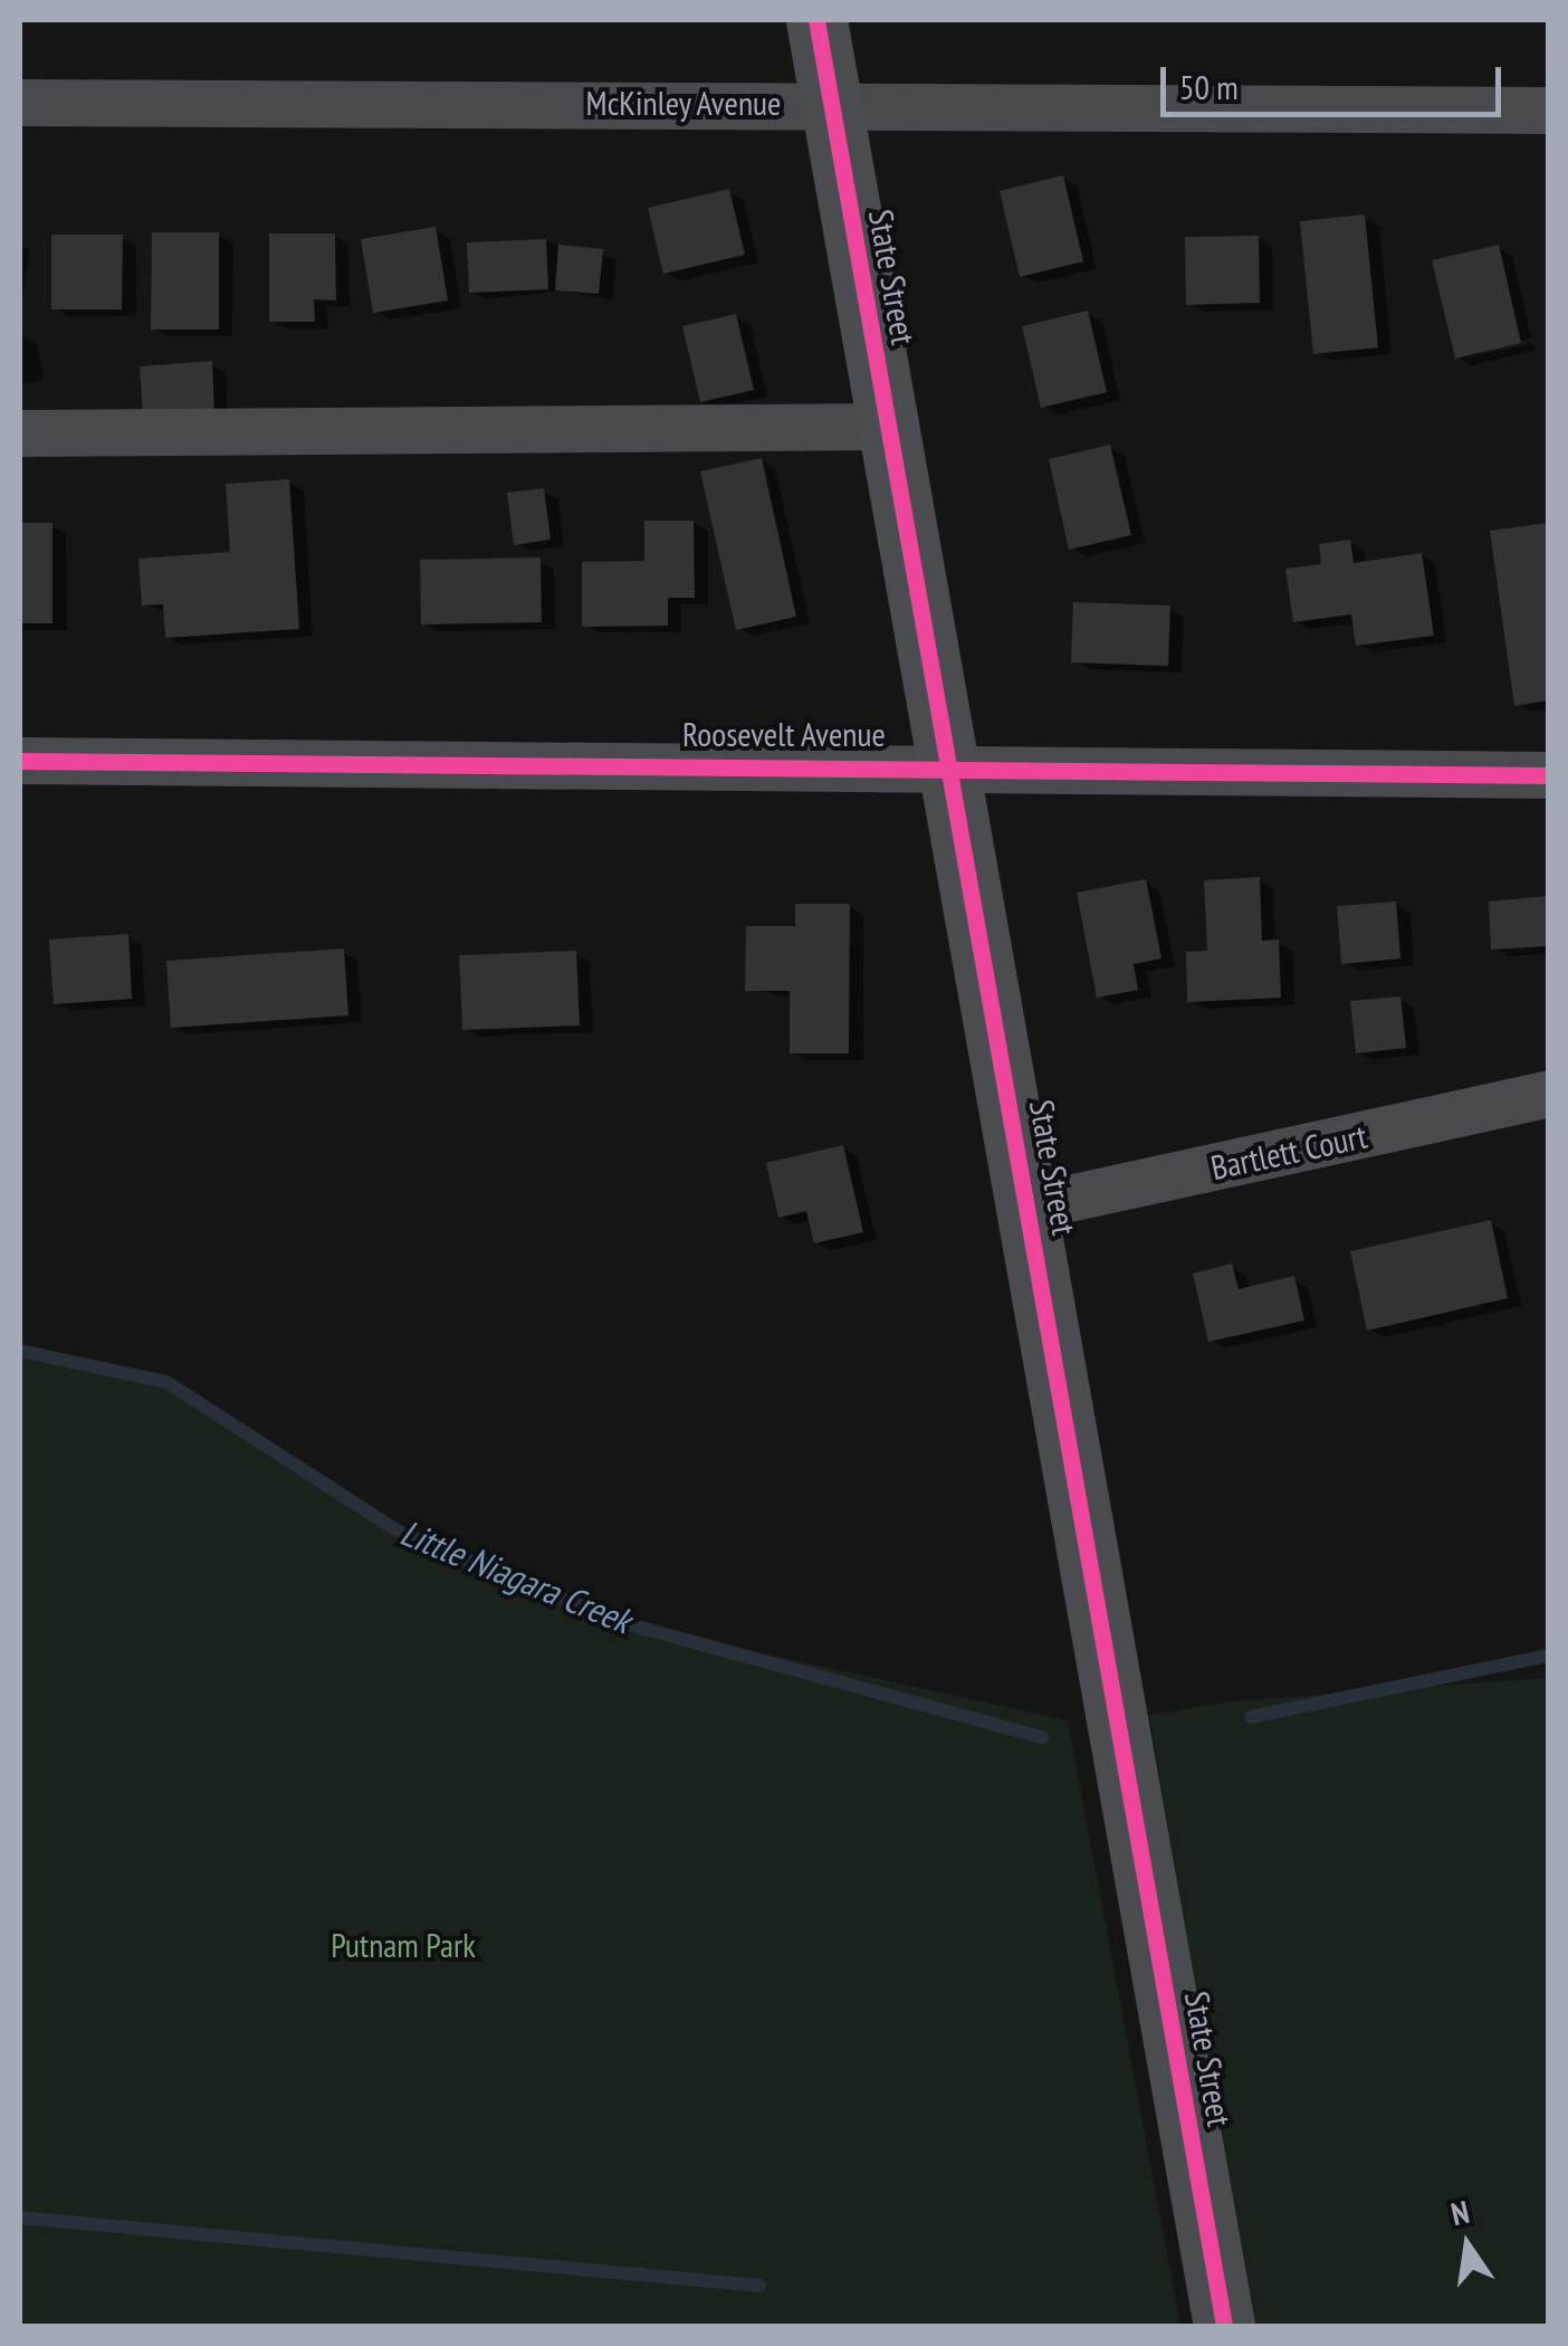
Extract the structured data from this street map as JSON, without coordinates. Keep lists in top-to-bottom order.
{
  "streets": {
    "main road": ["State Street"],
    "street": ["McKinley Avenue", "Roosevelt Avenue", "Bartlett Court"]
  },
  "crossings": [
    ["McKinley Avenue", "State Street"],
    ["State Street", "Roosevelt Avenue"],
    ["State Street", "Bartlett Court"]
  ],
  "water": ["Little Niagara Creek"],
  "parks": ["Putnam Park"],
  "scale_bar": "50 m",
  "north": "top"
}
